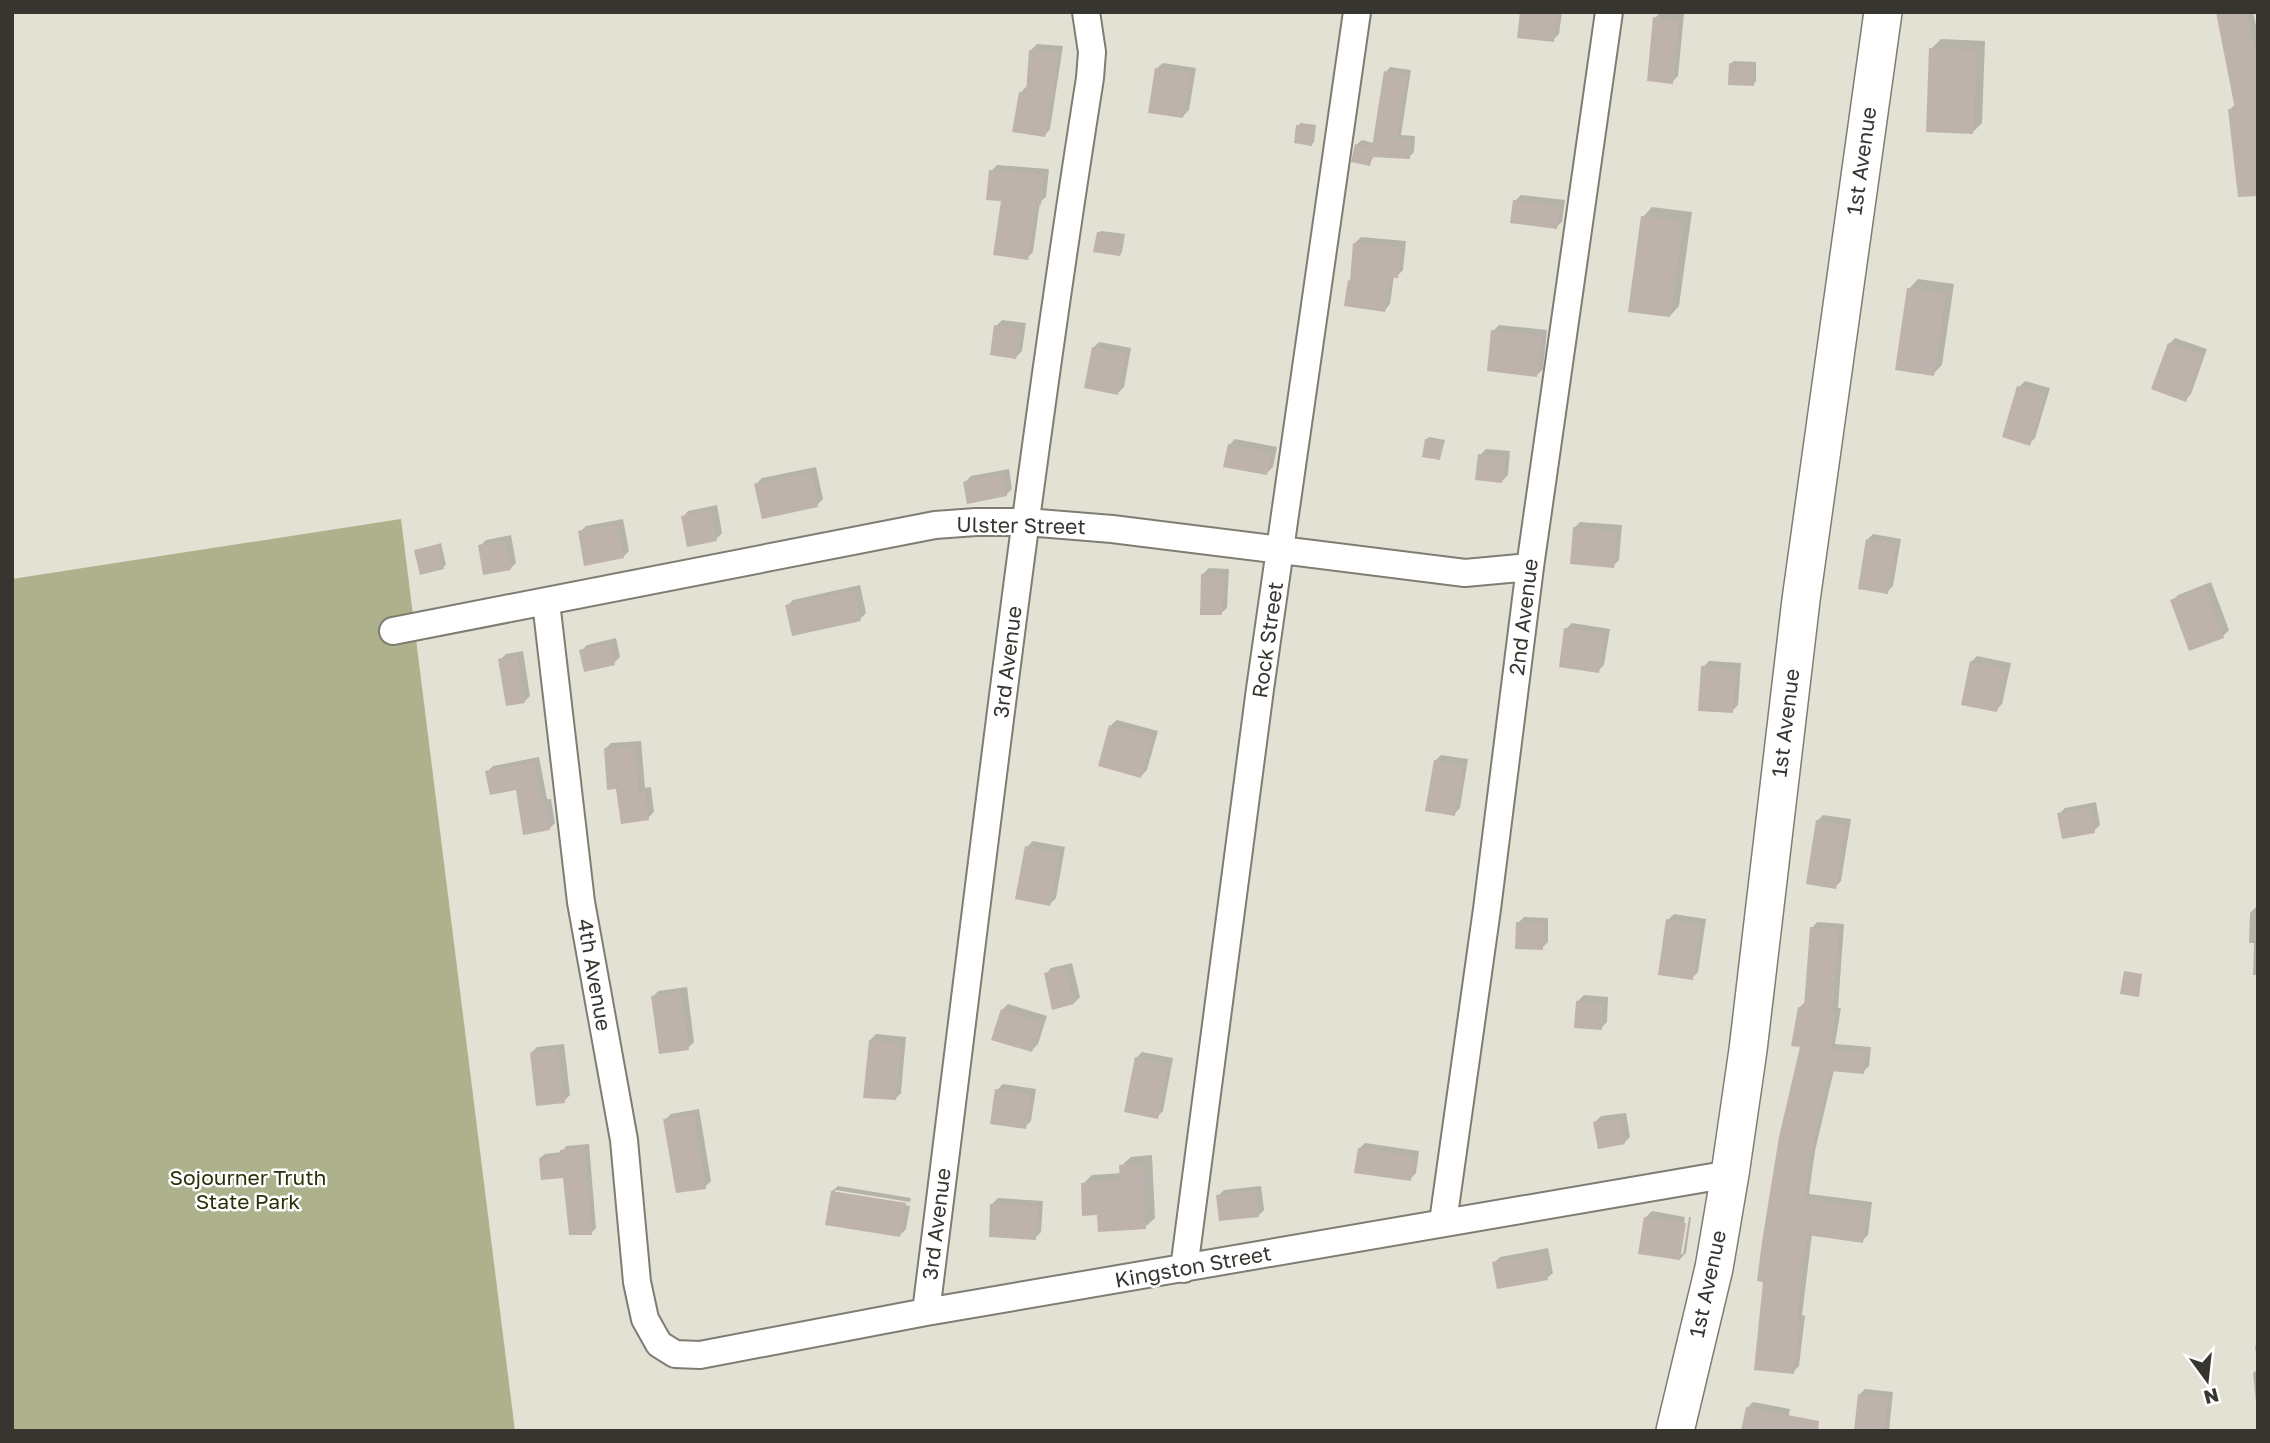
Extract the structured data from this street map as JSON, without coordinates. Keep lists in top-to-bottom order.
{
  "streets": {
    "street": [
      "1st Avenue",
      "Ulster Street",
      "2nd Avenue",
      "Rock Street",
      "3rd Avenue",
      "4th Avenue",
      "Kingston Street"
    ]
  },
  "crossings": [
    ["1st Avenue", "Kingston Street"],
    ["Ulster Street", "2nd Avenue"],
    ["Ulster Street", "Rock Street"],
    ["Ulster Street", "3rd Avenue"],
    ["Ulster Street", "4th Avenue"],
    ["2nd Avenue", "Kingston Street"],
    ["Rock Street", "Kingston Street"],
    ["3rd Avenue", "Kingston Street"],
    ["4th Avenue", "Kingston Street"]
  ],
  "parks": ["Sojourner Truth State Park"],
  "north": "bottom"
}
